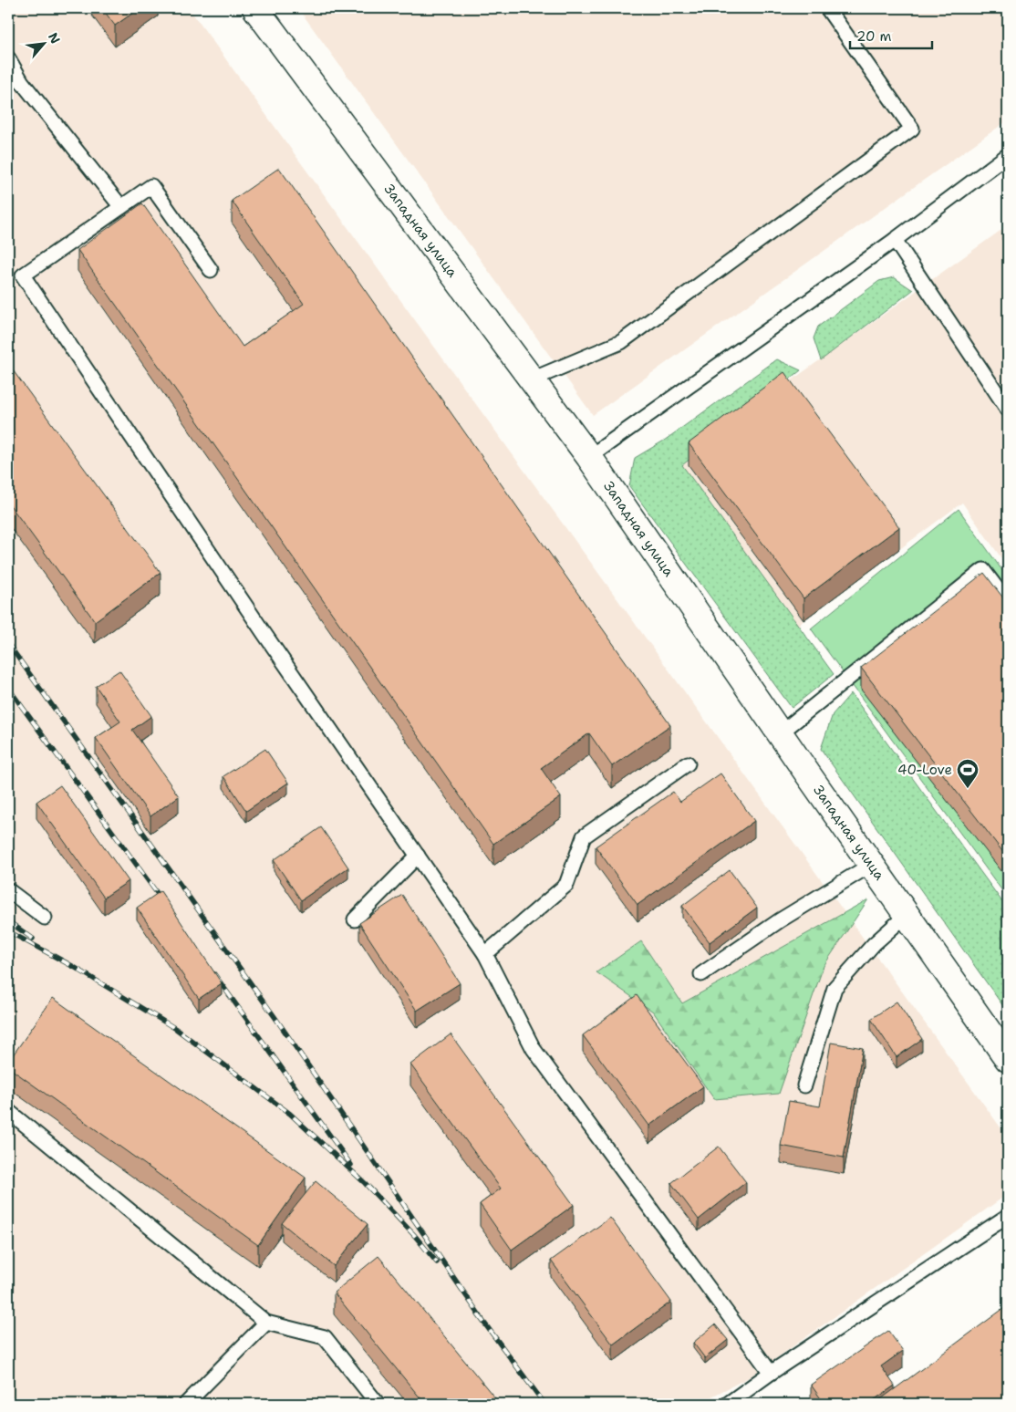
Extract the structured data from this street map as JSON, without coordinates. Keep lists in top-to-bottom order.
{
  "streets": {
    "street": ["Западная улица"]
  },
  "places": {
    "sports": ["40-Love"]
  },
  "scale_bar": "20 m",
  "north": "top right"
}
